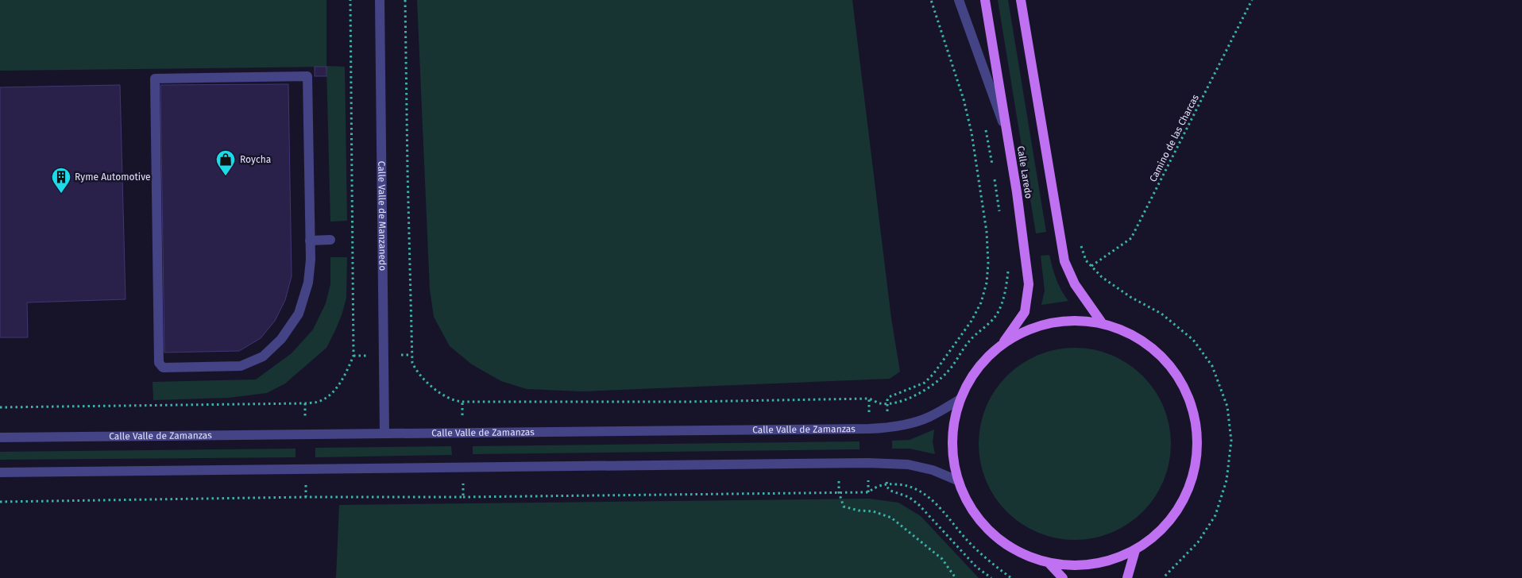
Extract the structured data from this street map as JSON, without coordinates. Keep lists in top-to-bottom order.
{
  "streets": {
    "main road": ["Calle Laredo"],
    "street": ["Calle Valle de Manzanedo", "Calle Valle de Zamanzas"],
    "path": ["Camino de las Charcas"]
  },
  "crossings": [
    ["Calle Valle de Manzanedo", "Calle Valle de Zamanzas"]
  ],
  "places": {
    "shop": ["Roycha"],
    "building": ["Ryme Automotive"]
  }
}
